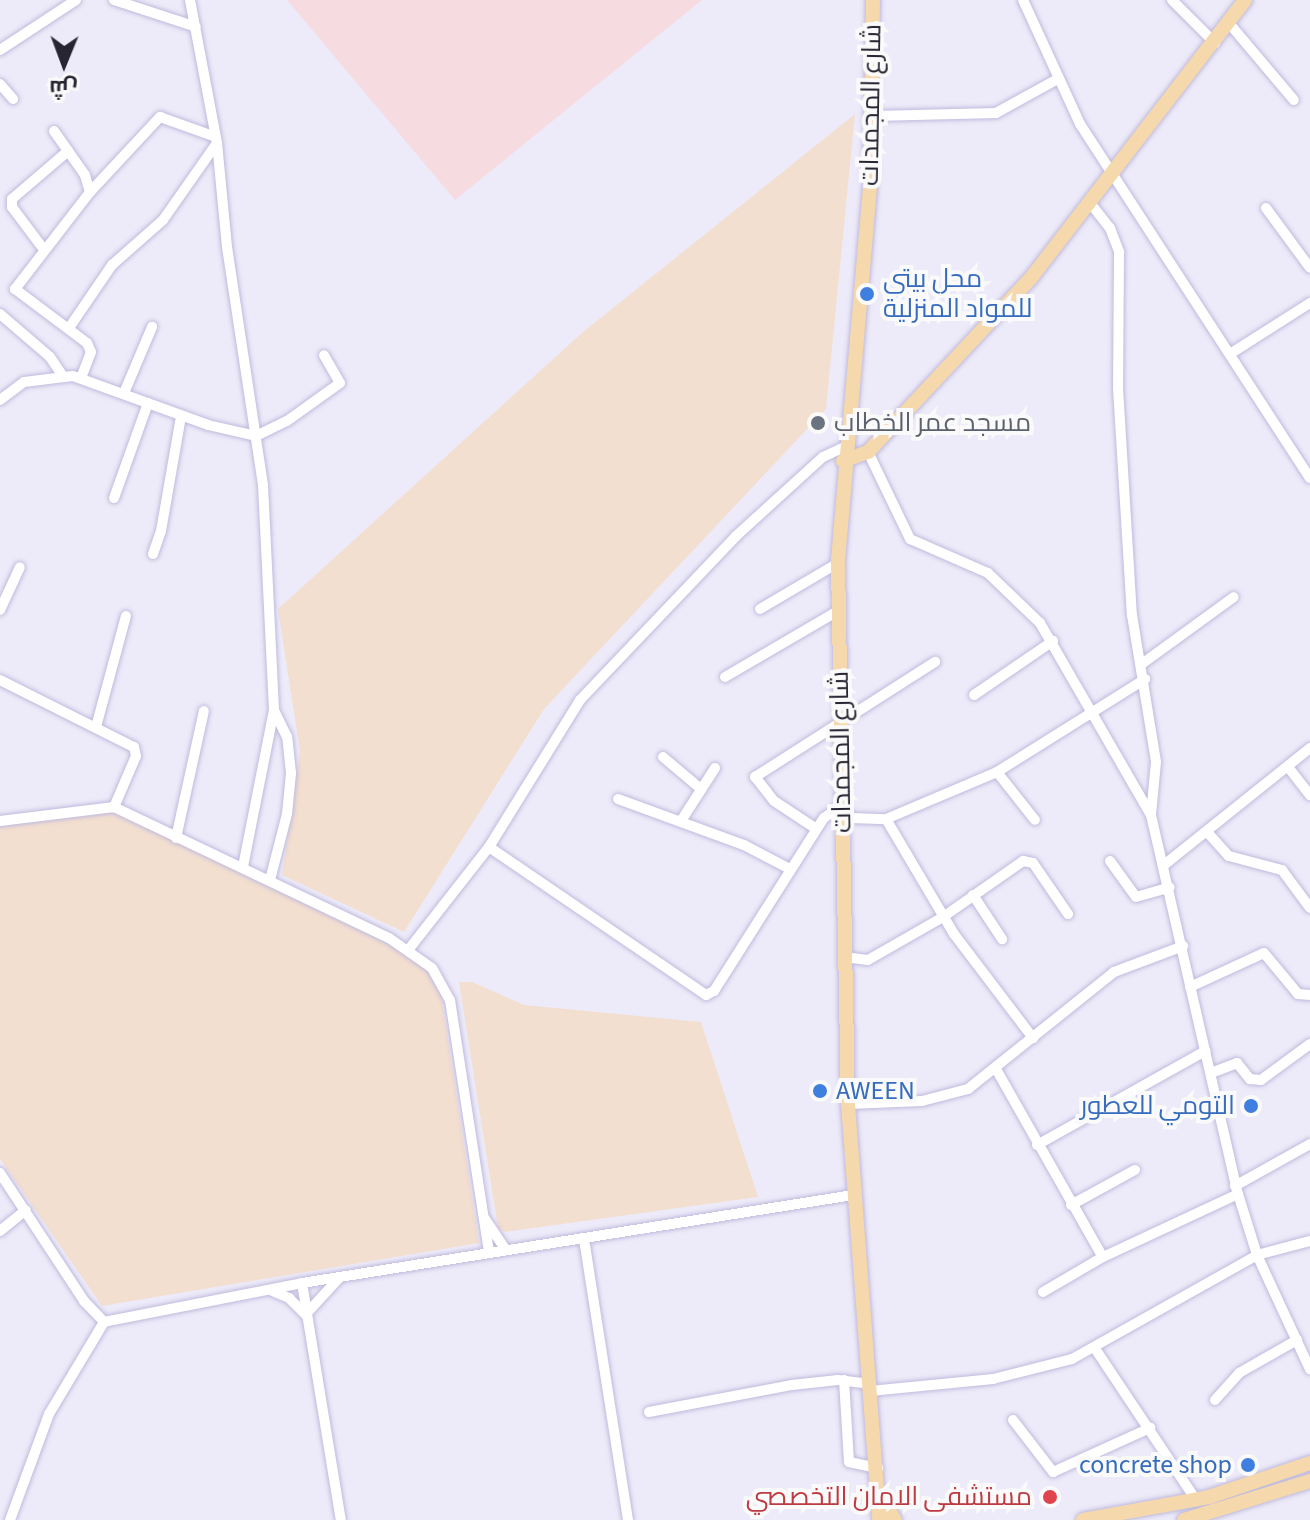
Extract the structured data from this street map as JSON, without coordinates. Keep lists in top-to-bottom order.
{
  "streets": {
    "main road": ["شارع المجمدات"]
  },
  "places": [
    "محل بيتي للمواد المنزلية",
    "مسجد عمر الخطاب",
    "AWEEN",
    "التومي للعطور",
    "concrete shop",
    "مستشفى الامان التخصصي"
  ],
  "north": "bottom"
}
